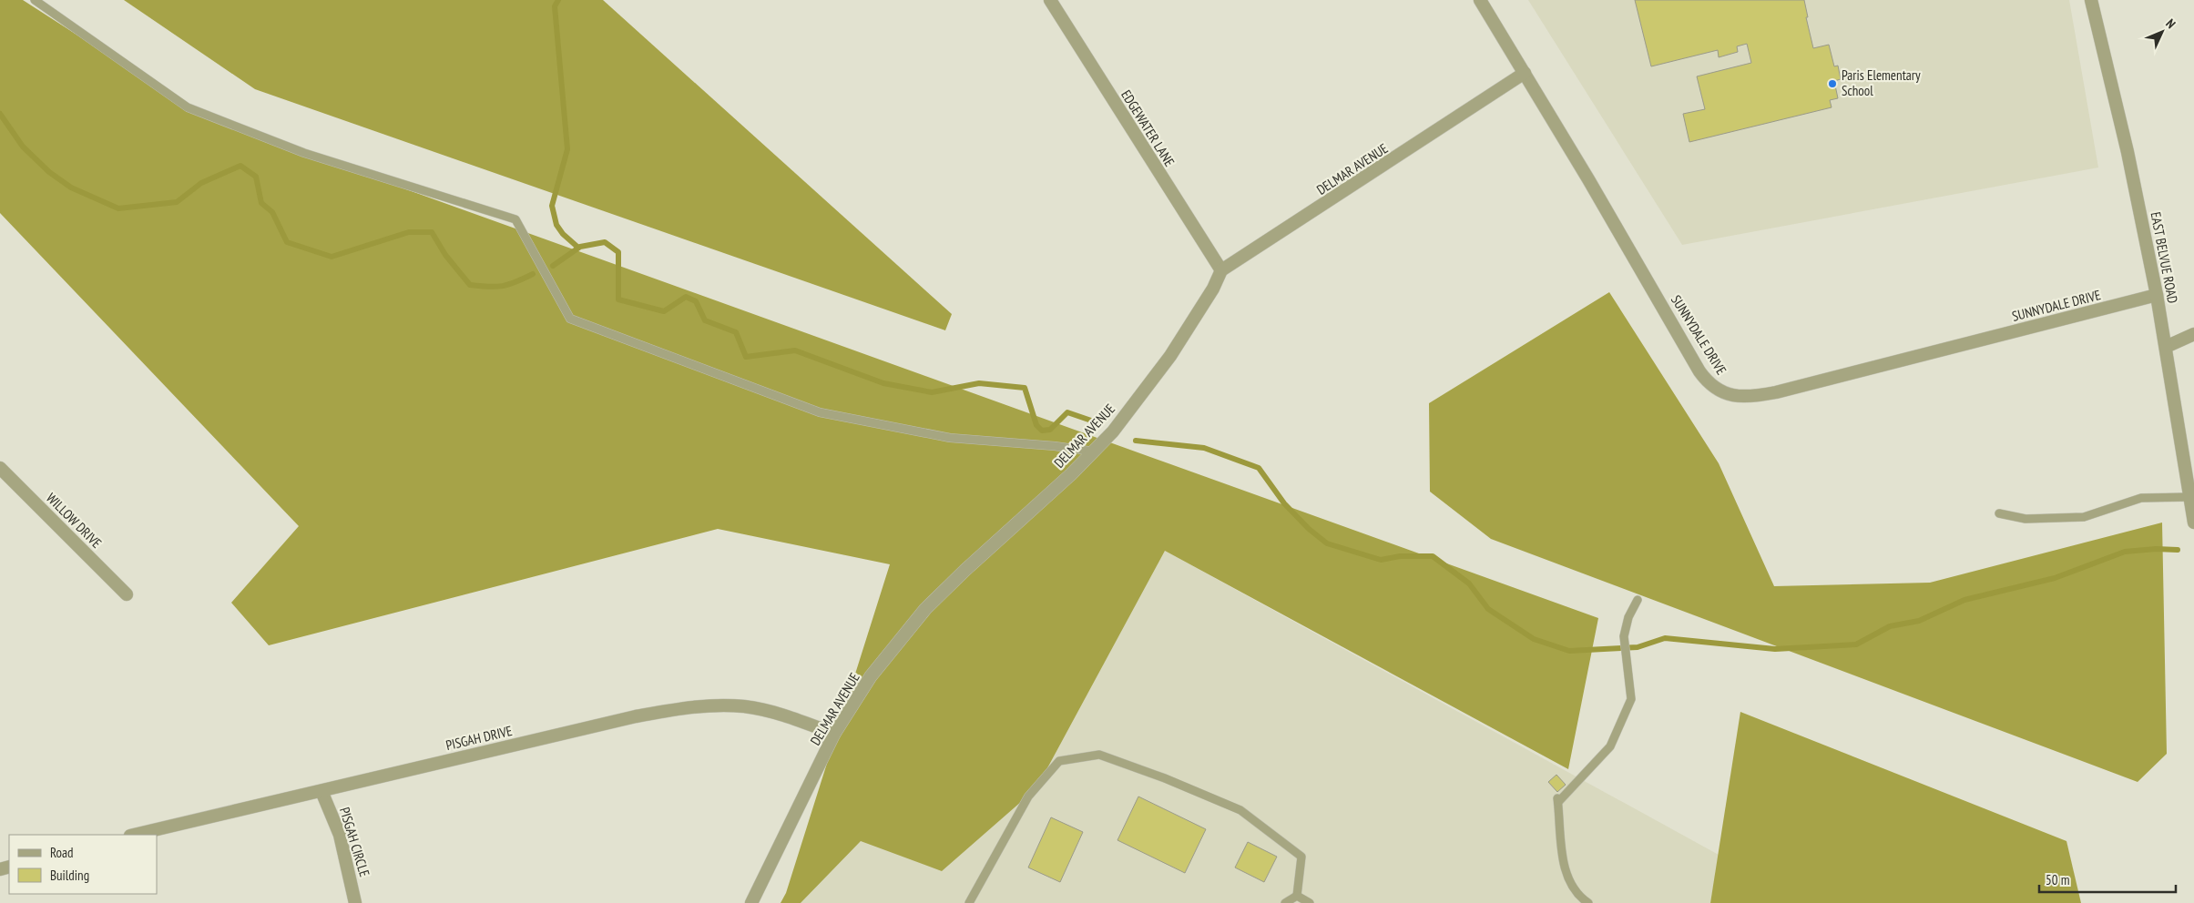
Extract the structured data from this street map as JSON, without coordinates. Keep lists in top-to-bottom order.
{
  "streets": {
    "street": [
      "EDGEWATER LANE",
      "DELMAR AVENUE",
      "EAST BELVUE ROAD",
      "SUNNYDALE DRIVE",
      "WILLOW DRIVE",
      "PISGAH DRIVE",
      "PISGAH CIRCLE"
    ]
  },
  "crossings": [
    ["EDGEWATER LANE", "DELMAR AVENUE"],
    ["DELMAR AVENUE", "SUNNYDALE DRIVE"],
    ["DELMAR AVENUE", "PISGAH DRIVE"],
    ["EAST BELVUE ROAD", "SUNNYDALE DRIVE"],
    ["PISGAH DRIVE", "PISGAH CIRCLE"]
  ],
  "places": ["Paris Elementary School"],
  "legend": ["Road", "Building"],
  "scale_bar": "50 m",
  "north": "top right"
}
